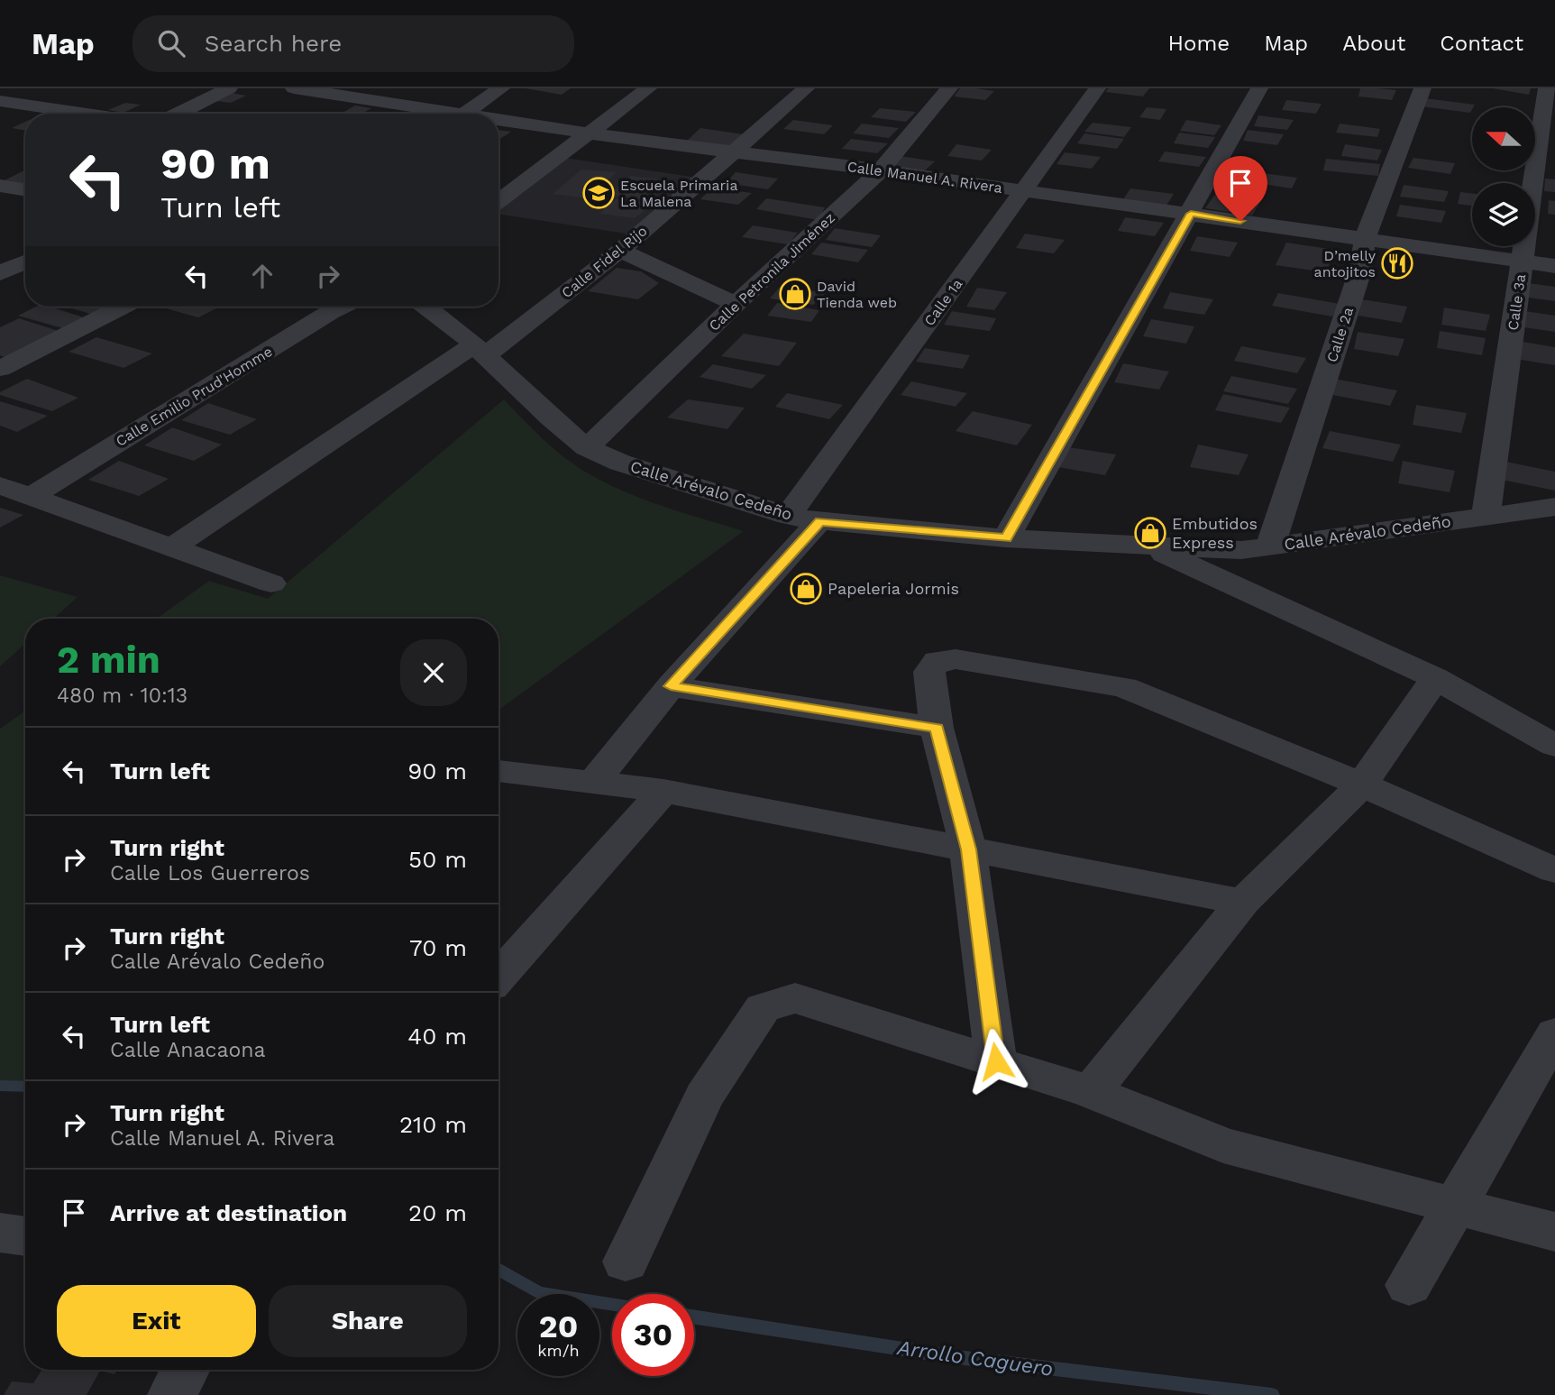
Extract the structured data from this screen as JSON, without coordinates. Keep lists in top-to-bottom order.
{
  "streets": {
    "street": [
      "Calle Manuel A. Rivera",
      "Calle Fidel Rijo",
      "Calle Petronila Jiménez",
      "Calle 1a",
      "Calle 3a",
      "Calle 2a",
      "Calle Emilio Prud'Homme",
      "Calle Arévalo Cedeño"
    ]
  },
  "crossings": [
    ["Calle Manuel A. Rivera", "Calle Fidel Rijo"],
    ["Calle Manuel A. Rivera", "Calle Petronila Jiménez"],
    ["Calle Manuel A. Rivera", "Calle 1a"],
    ["Calle Manuel A. Rivera", "Calle 3a"],
    ["Calle Manuel A. Rivera", "Calle 2a"],
    ["Calle Fidel Rijo", "Calle Arévalo Cedeño"],
    ["Calle Petronila Jiménez", "Calle Arévalo Cedeño"],
    ["Calle 1a", "Calle Arévalo Cedeño"],
    ["Calle 3a", "Calle Arévalo Cedeño"],
    ["Calle 2a", "Calle Arévalo Cedeño"]
  ],
  "water": ["Arrollo Caguero"],
  "places": {
    "school or university": ["Escuela Primaria La Malena"],
    "restaurant": ["D’melly antojitos"],
    "shop": ["David Tienda web", "Embutidos Express", "Papeleria Jormis"]
  },
  "north": "left",
  "page": {
    "header": "Map",
    "search": "Search here",
    "nav": [
      "Home",
      "Map",
      "About",
      "Contact"
    ],
    "turn": ["90 m", "Turn left"],
    "heading": ["2 min", "480 m · 10:13"],
    "list": [
      {
        "name": "Turn left",
        "value": "90 m"
      },
      {
        "name": "Turn right",
        "note": "Calle Los Guerreros",
        "value": "50 m"
      },
      {
        "name": "Turn right",
        "note": "Calle Arévalo Cedeño",
        "value": "70 m"
      },
      {
        "name": "Turn left",
        "note": "Calle Anacaona",
        "value": "40 m"
      },
      {
        "name": "Turn right",
        "note": "Calle Manuel A. Rivera",
        "value": "210 m"
      },
      {
        "name": "Arrive at destination",
        "value": "20 m"
      }
    ],
    "buttons": ["Exit", "Share"],
    "speed": "20 km/h",
    "limit": "30"
  }
}
